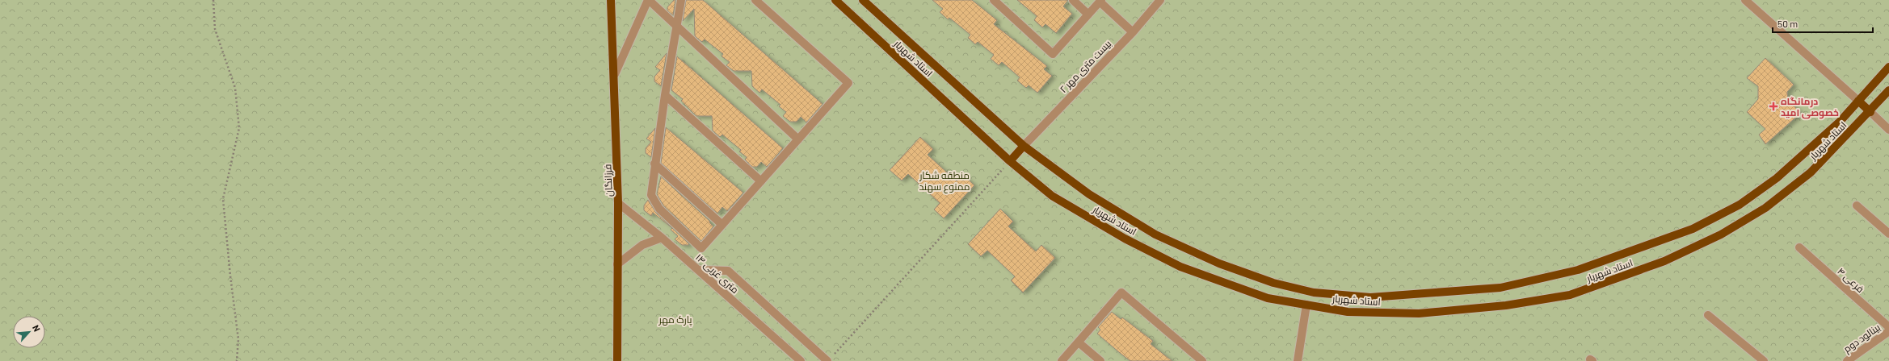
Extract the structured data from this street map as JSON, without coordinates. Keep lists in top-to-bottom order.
{
  "streets": {
    "main road": ["استاد شهریار", "فرزانگان"],
    "street": [
      "بیست متری مهر ۲",
      "۱۴ متری غربی",
      "فرعی ۴",
      "بینالود دوم"
    ]
  },
  "crossings": [
    ["استاد شهریار", "بیست متری مهر ۲"],
    ["فرزانگان", "۱۴ متری غربی"]
  ],
  "parks": ["منطقه شکار ممنوع سهند", "پارک مهر"],
  "places": {
    "health": ["درمانگاه خصوصی امید"]
  },
  "scale_bar": "50 m",
  "north": "top right"
}
